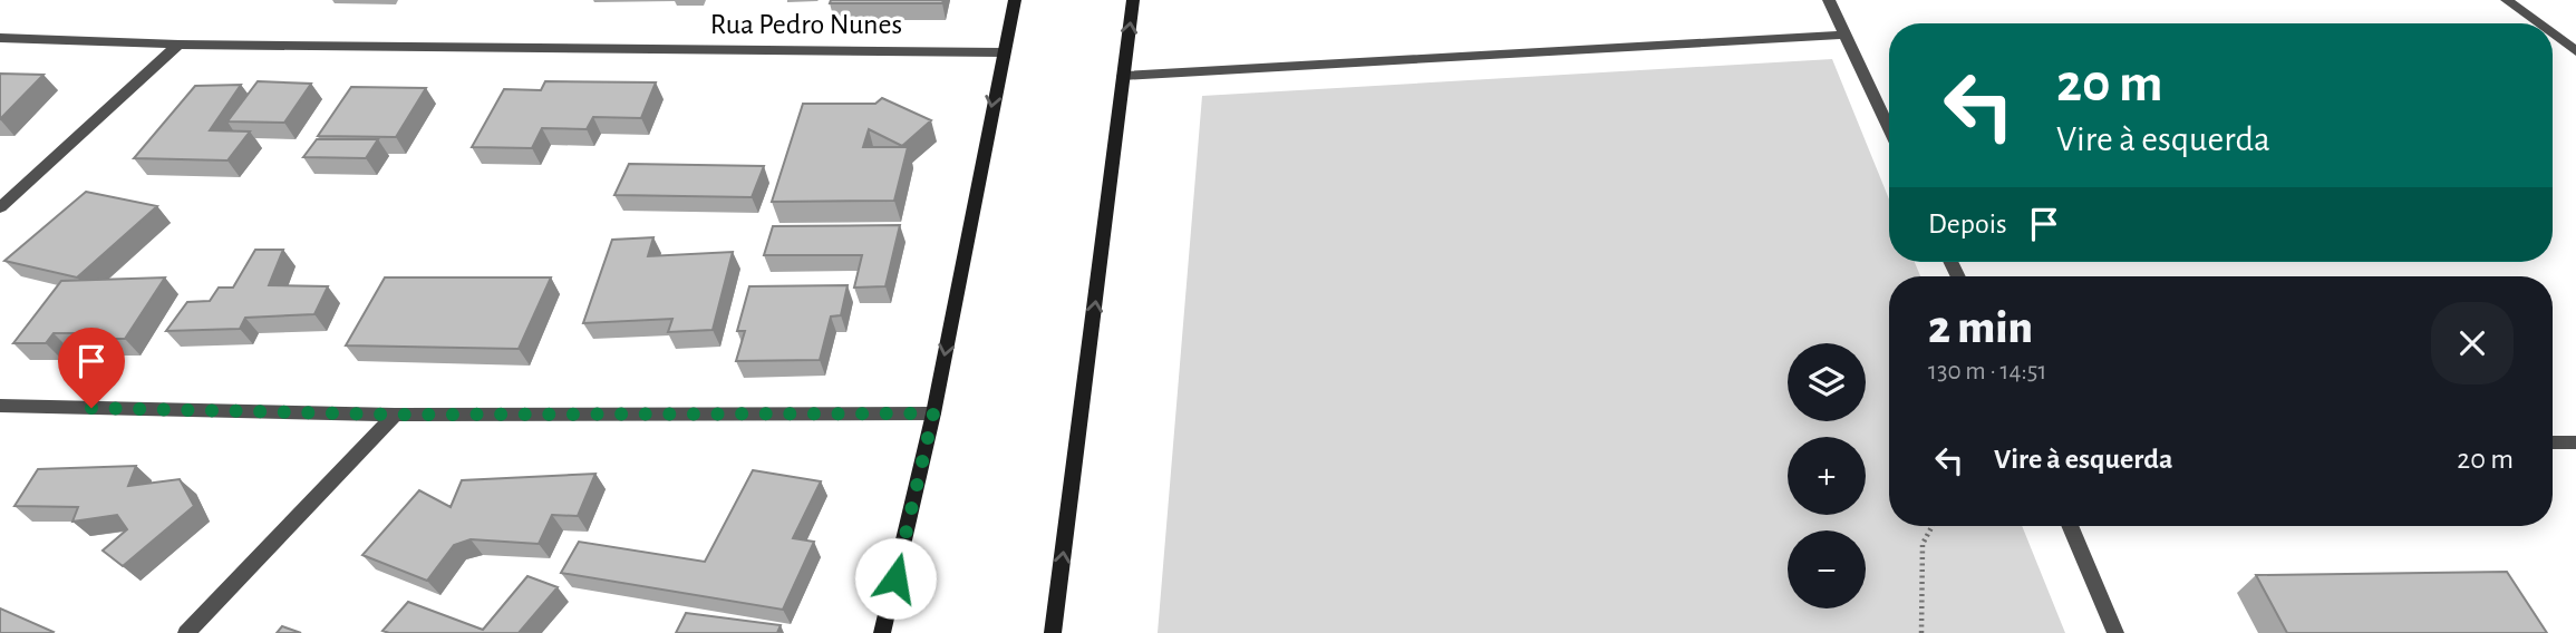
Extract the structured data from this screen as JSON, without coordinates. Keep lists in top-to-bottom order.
{
  "streets": {
    "street": ["Rua Pedro Nunes"]
  },
  "page": {
    "turn": ["20 m", "Vire à esquerda"],
    "then": "Depois",
    "heading": ["2 min", "130 m · 14:51"],
    "map_buttons": ["+", "−"],
    "list": [
      {
        "name": "Vire à esquerda",
        "value": "20 m"
      }
    ]
  }
}
